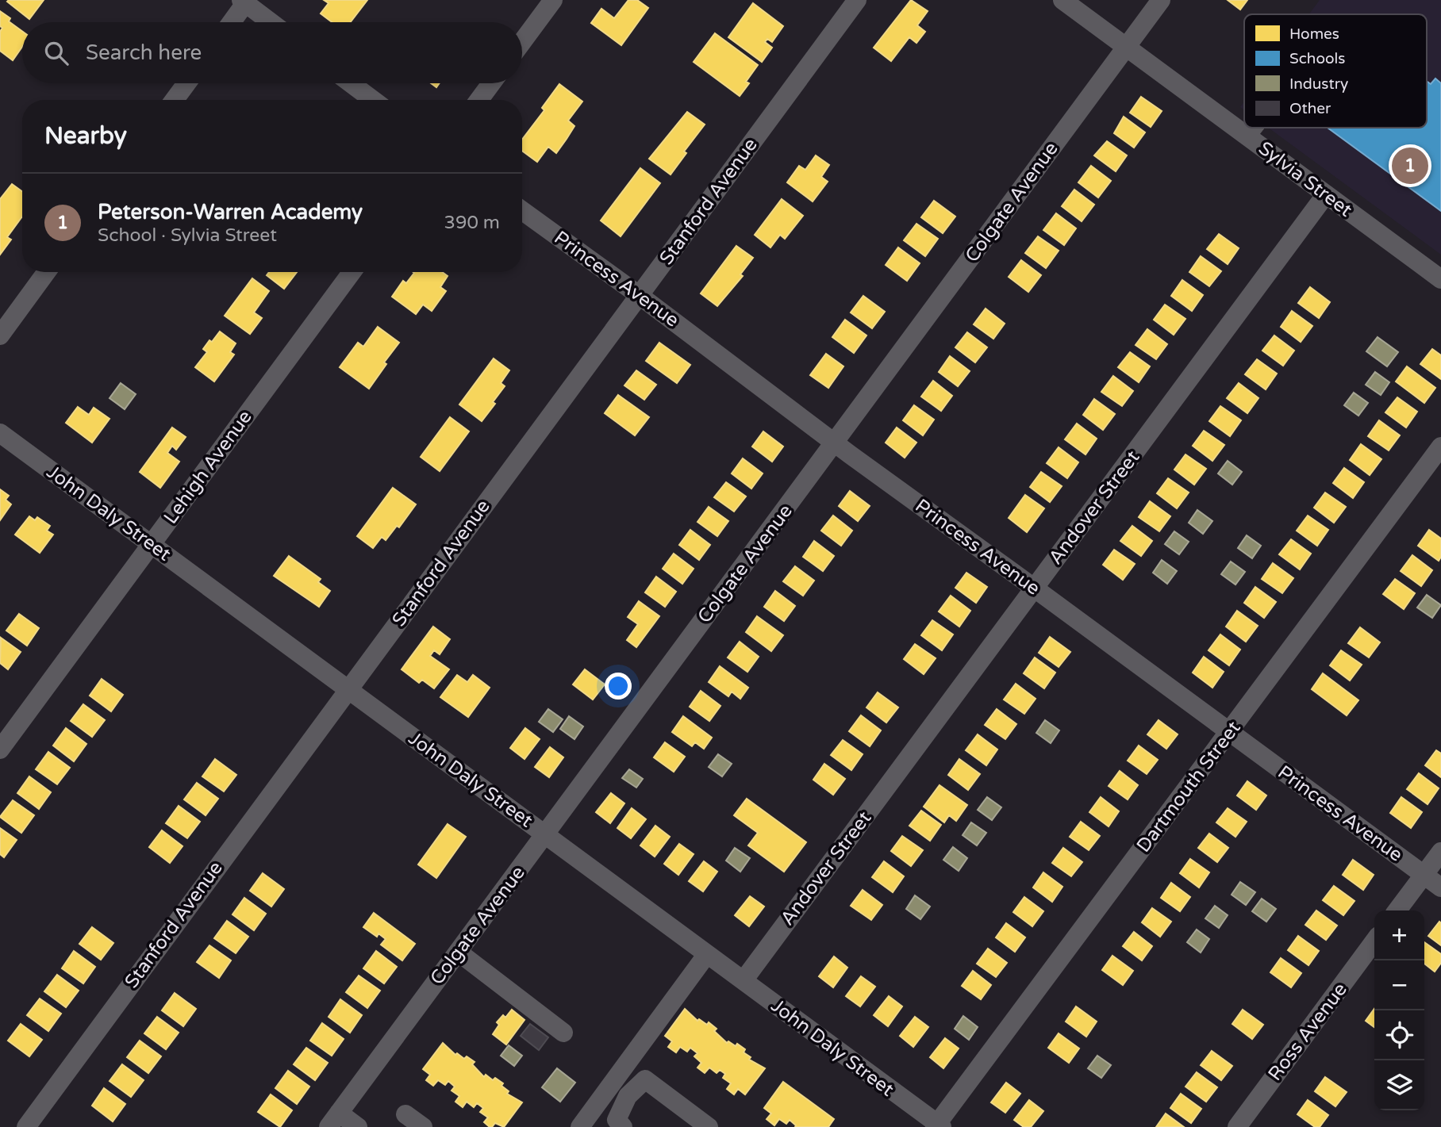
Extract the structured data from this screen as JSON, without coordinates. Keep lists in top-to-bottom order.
{
  "streets": {
    "street": [
      "Sylvia Street",
      "Stanford Avenue",
      "Colgate Avenue",
      "Princess Avenue",
      "Lehigh Avenue",
      "Andover Street",
      "John Daly Street",
      "Dartmouth Street",
      "Ross Avenue"
    ]
  },
  "crossings": [
    ["Sylvia Street", "Colgate Avenue"],
    ["Sylvia Street", "Andover Street"],
    ["Stanford Avenue", "Princess Avenue"],
    ["Stanford Avenue", "John Daly Street"],
    ["Colgate Avenue", "Princess Avenue"],
    ["Colgate Avenue", "John Daly Street"],
    ["Princess Avenue", "Andover Street"],
    ["Princess Avenue", "Dartmouth Street"],
    ["Lehigh Avenue", "John Daly Street"],
    ["Andover Street", "John Daly Street"],
    ["John Daly Street", "Dartmouth Street"]
  ],
  "legend": [
    "Homes",
    "Schools",
    "Industry",
    "Other"
  ],
  "page": {
    "search": "Search here",
    "heading": "Nearby",
    "pins": "1",
    "list": [
      {
        "mark": "1",
        "name": "Peterson-Warren Academy",
        "note": "School · Sylvia Street",
        "value": "390 m"
      }
    ],
    "map_buttons": ["+", "−"]
  }
}
